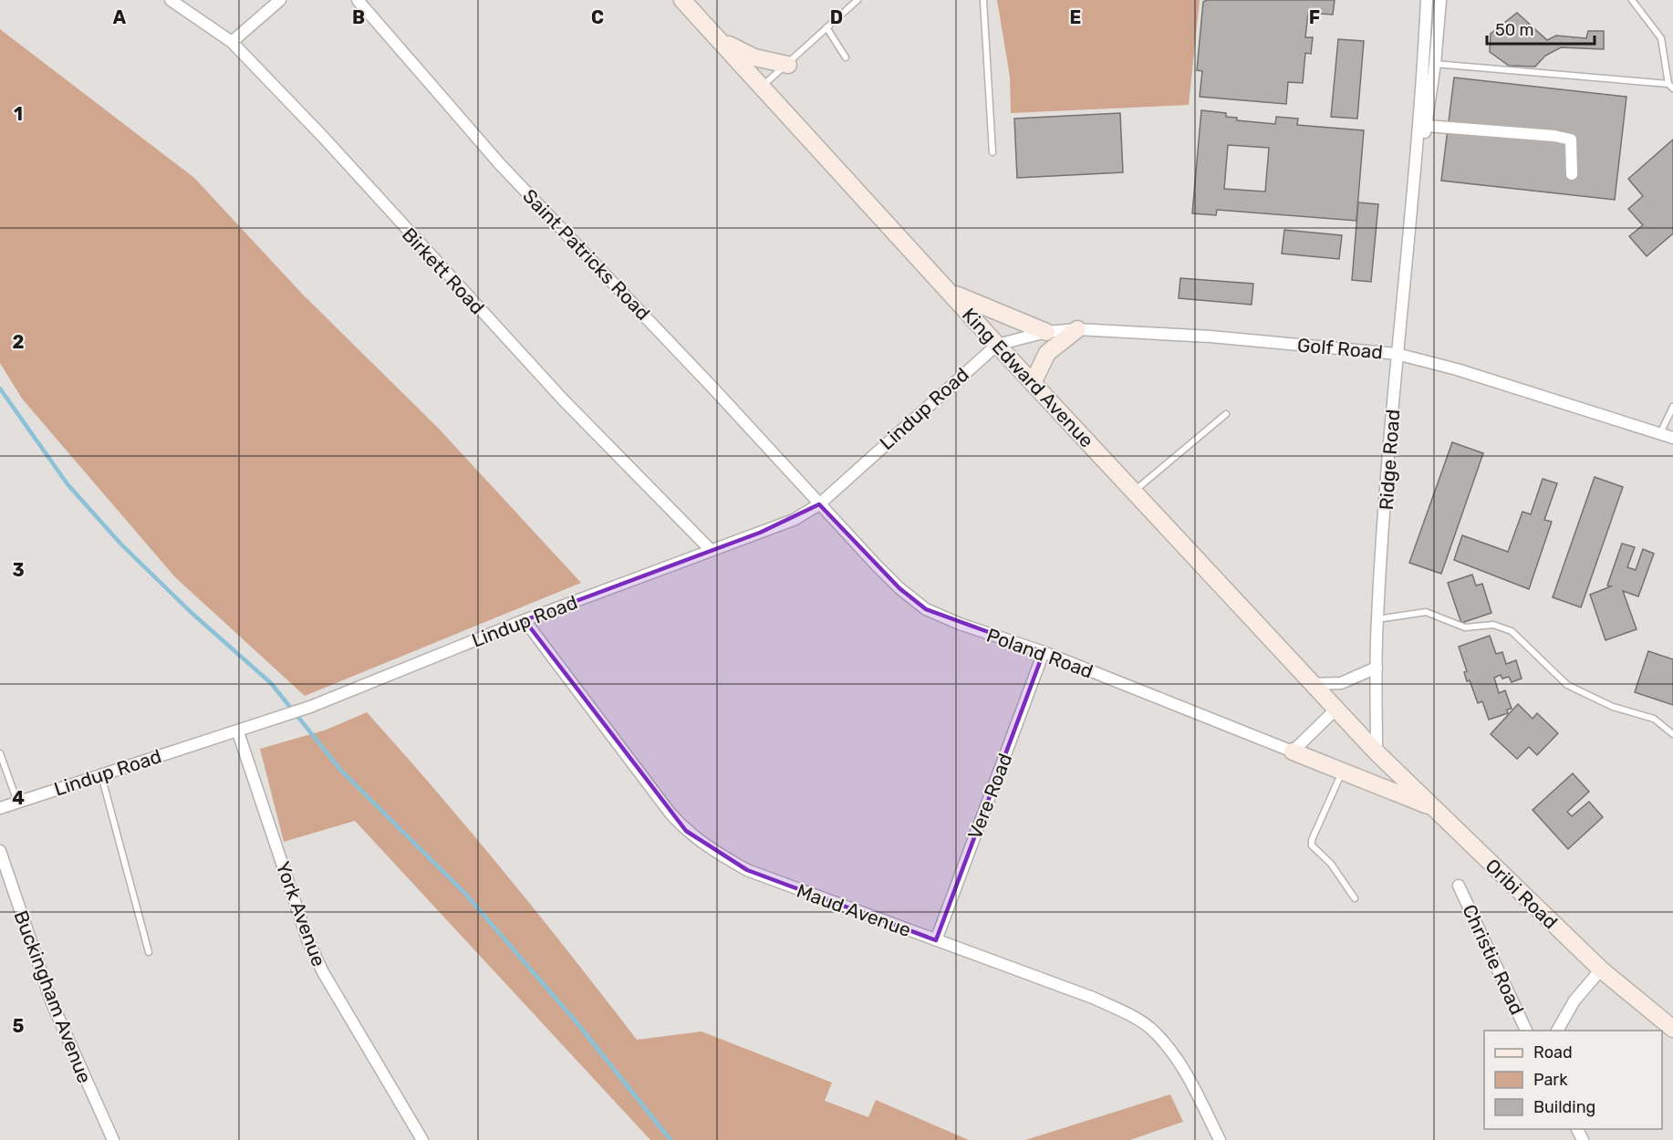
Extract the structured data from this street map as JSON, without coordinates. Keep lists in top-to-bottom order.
{
  "streets": {
    "street": [
      "Saint Patricks Road",
      "Birkett Road",
      "Golf Road",
      "King Edward Avenue",
      "Lindup Road",
      "Ridge Road",
      "Poland Road",
      "Vere Road",
      "Oribi Road",
      "Maud Avenue",
      "York Avenue",
      "Christie Road",
      "Buckingham Avenue"
    ]
  },
  "crossings": [
    ["Saint Patricks Road", "Lindup Road"],
    ["Saint Patricks Road", "Poland Road"],
    ["Birkett Road", "Lindup Road"],
    ["Golf Road", "King Edward Avenue"],
    ["Golf Road", "Lindup Road"],
    ["Golf Road", "Ridge Road"],
    ["King Edward Avenue", "Lindup Road"],
    ["King Edward Avenue", "Ridge Road"],
    ["King Edward Avenue", "Oribi Road"],
    ["Lindup Road", "Poland Road"],
    ["Lindup Road", "Maud Avenue"],
    ["Lindup Road", "York Avenue"],
    ["Ridge Road", "Oribi Road"],
    ["Poland Road", "Vere Road"],
    ["Vere Road", "Maud Avenue"]
  ],
  "legend": ["Road", "Park", "Building"],
  "scale_bar": "50 m",
  "grid": {
    "columns": [
      "A",
      "B",
      "C",
      "D",
      "E",
      "F"
    ],
    "rows": [
      "1",
      "2",
      "3",
      "4",
      "5"
    ]
  }
}
